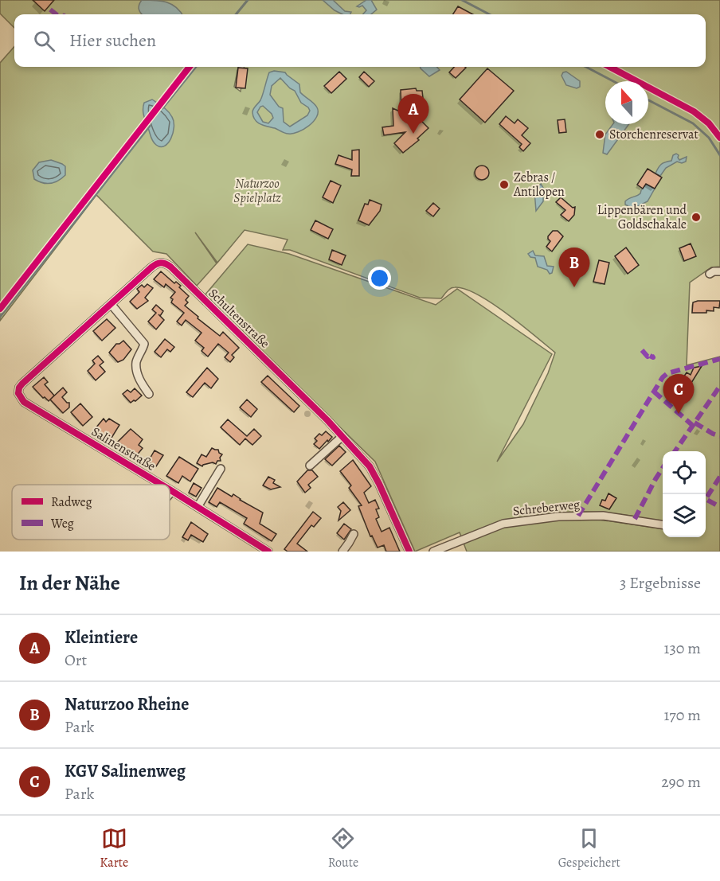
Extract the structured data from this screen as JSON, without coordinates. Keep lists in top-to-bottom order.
{
  "streets": {
    "street": ["Schultenstraße", "Salinenstraße", "Schreberweg"]
  },
  "crossings": [
    ["Schultenstraße", "Salinenstraße"]
  ],
  "parks": ["Naturzoo Spielplatz"],
  "places": ["Storchenreservat", "Zebras / Antilopen", "Lippenbären und Goldschakale"],
  "legend": ["Radweg", "Weg"],
  "north": "top",
  "page": {
    "search": "Hier suchen",
    "pins": ["A", "B", "C"],
    "heading": ["In der Nähe", "3 Ergebnisse"],
    "list": [
      {
        "mark": "A",
        "name": "Kleintiere",
        "note": "Ort",
        "value": "130 m"
      },
      {
        "mark": "B",
        "name": "Naturzoo Rheine",
        "note": "Park",
        "value": "170 m"
      },
      {
        "mark": "C",
        "name": "KGV Salinenweg",
        "note": "Park",
        "value": "290 m"
      }
    ],
    "nav": ["Karte", "Route", "Gespeichert"]
  }
}
